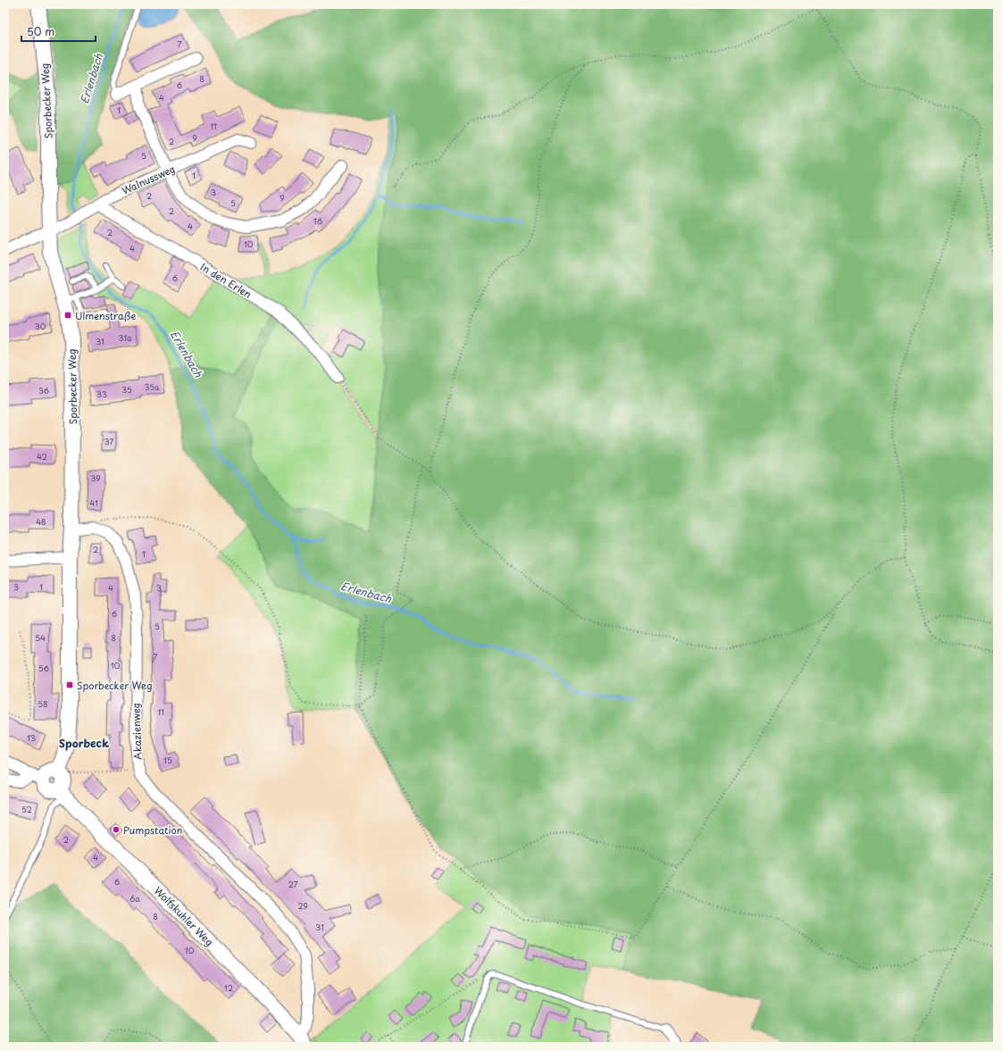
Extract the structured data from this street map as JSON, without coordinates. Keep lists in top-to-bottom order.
{
  "streets": {
    "street": [
      "Sporbecker Weg",
      "Walnussweg",
      "In den Erlen",
      "Akazienweg",
      "Wolfskuhler Weg"
    ]
  },
  "crossings": [
    ["Sporbecker Weg", "Walnussweg"],
    ["Walnussweg", "In den Erlen"],
    ["Akazienweg", "Wolfskuhler Weg"]
  ],
  "districts": ["Sporbeck"],
  "water": ["Erlenbach"],
  "places": {
    "transit": ["Ulmenstraße", "Sporbecker Weg"],
    "other": ["Pumpstation"]
  },
  "house_numbers": [
    "7",
    "8",
    "6",
    "4",
    "1",
    "11",
    "9",
    "2",
    "5",
    "1",
    "3",
    "2",
    "9",
    "5",
    "2",
    "16",
    "4",
    "2",
    "10",
    "4",
    "6",
    "30",
    "31a",
    "31",
    "35a",
    "35",
    "36",
    "33",
    "37",
    "42",
    "39",
    "41",
    "48",
    "2",
    "1",
    "3",
    "1",
    "4",
    "3",
    "6",
    "5",
    "54",
    "8",
    "7",
    "10",
    "56",
    "58",
    "11",
    "13",
    "15",
    "52",
    "2",
    "4",
    "6",
    "27",
    "6a",
    "29",
    "8",
    "31",
    "10",
    "12"
  ],
  "scale_bar": "50 m"
}
